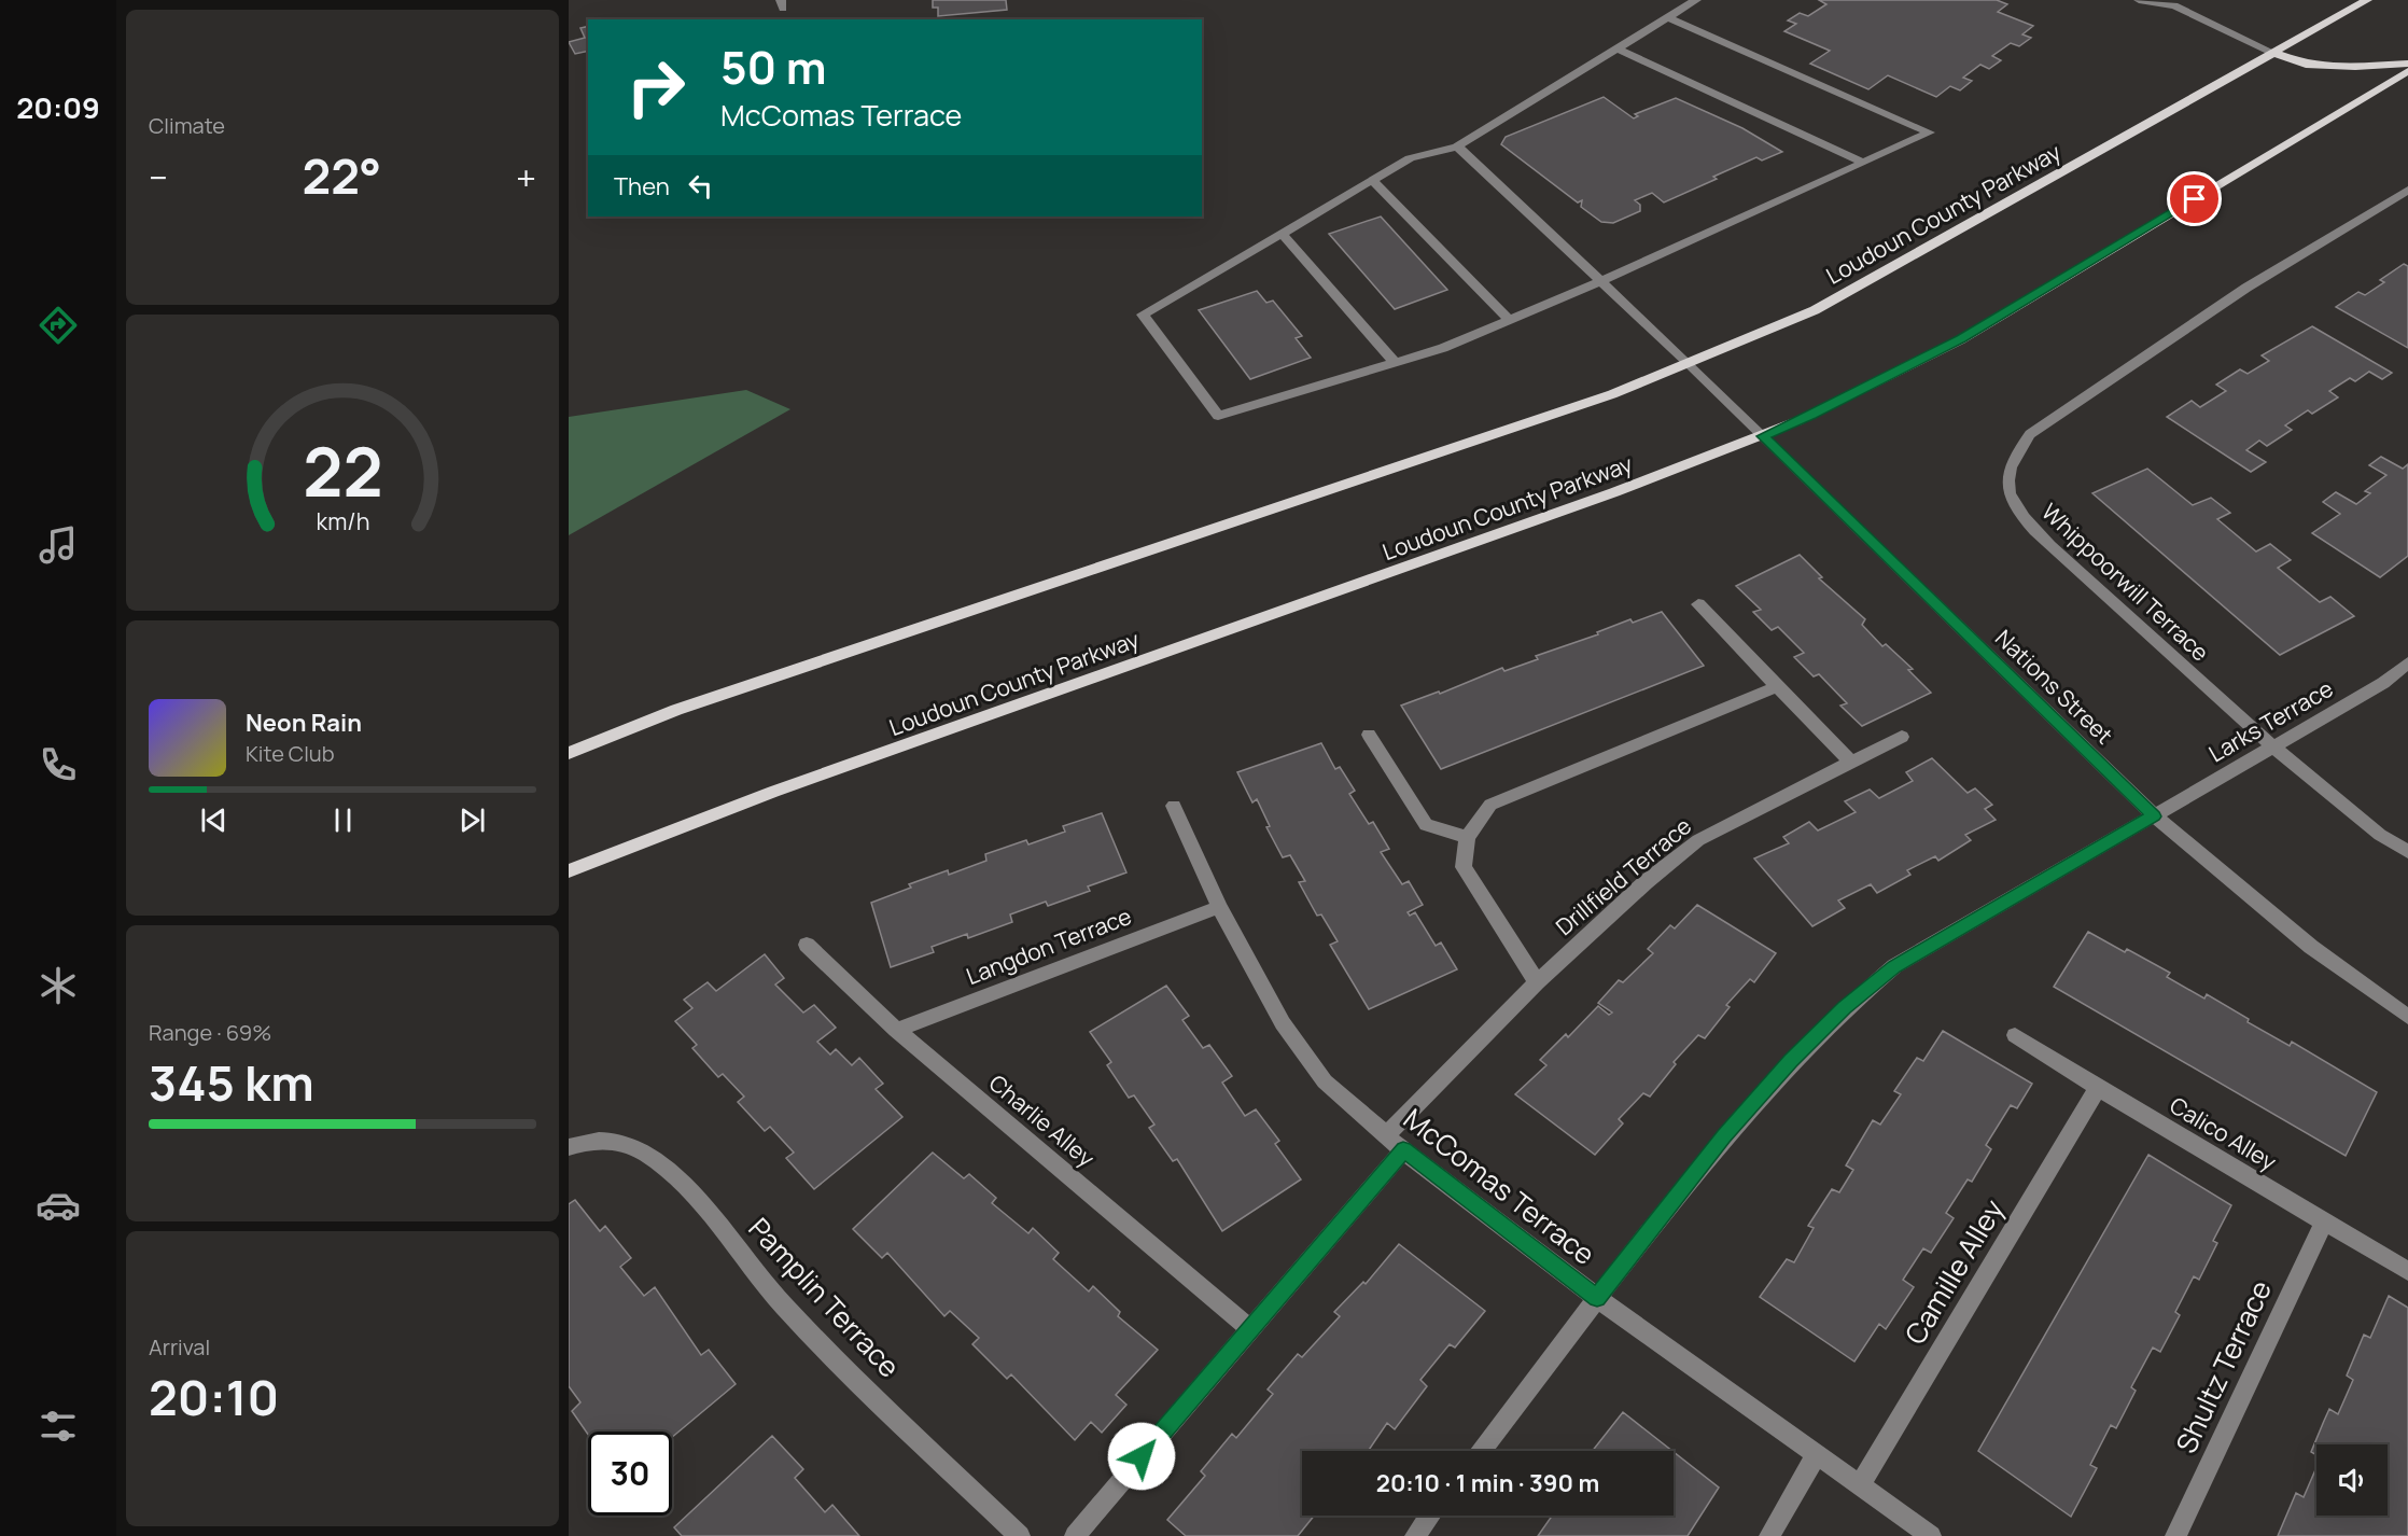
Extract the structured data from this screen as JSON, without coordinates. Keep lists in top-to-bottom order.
{
  "streets": {
    "main road": ["Loudoun County Parkway"],
    "street": [
      "Whippoorwill Terrace",
      "Nations Street",
      "Larks Terrace",
      "Drillfield Terrace",
      "Langdon Terrace",
      "Charlie Alley",
      "Calico Alley",
      "McComas Terrace",
      "Camille Alley",
      "Pamplin Terrace",
      "Shultz Terrace"
    ]
  },
  "crossings": [
    ["Loudoun County Parkway", "Nations Street"],
    ["Whippoorwill Terrace", "Larks Terrace"],
    ["Nations Street", "Larks Terrace"],
    ["Larks Terrace", "McComas Terrace"],
    ["Drillfield Terrace", "McComas Terrace"],
    ["Langdon Terrace", "Charlie Alley"],
    ["Langdon Terrace", "McComas Terrace"],
    ["Calico Alley", "Camille Alley"],
    ["Calico Alley", "Shultz Terrace"],
    ["McComas Terrace", "Camille Alley"]
  ],
  "page": {
    "tabs": "20:09",
    "tile": [
      "Climate",
      ["Range · 69%", "345 km"],
      ["Arrival", "20:10"]
    ],
    "turn": ["50 m", "McComas Terrace"],
    "heat": ["−", "22°", "+"],
    "then": "Then",
    "song": ["Neon Rain", "Kite Club"],
    "limit": "30",
    "trip": "20:10 · 1 min · 390 m",
    "gauge": ["22", "km/h"]
  }
}
